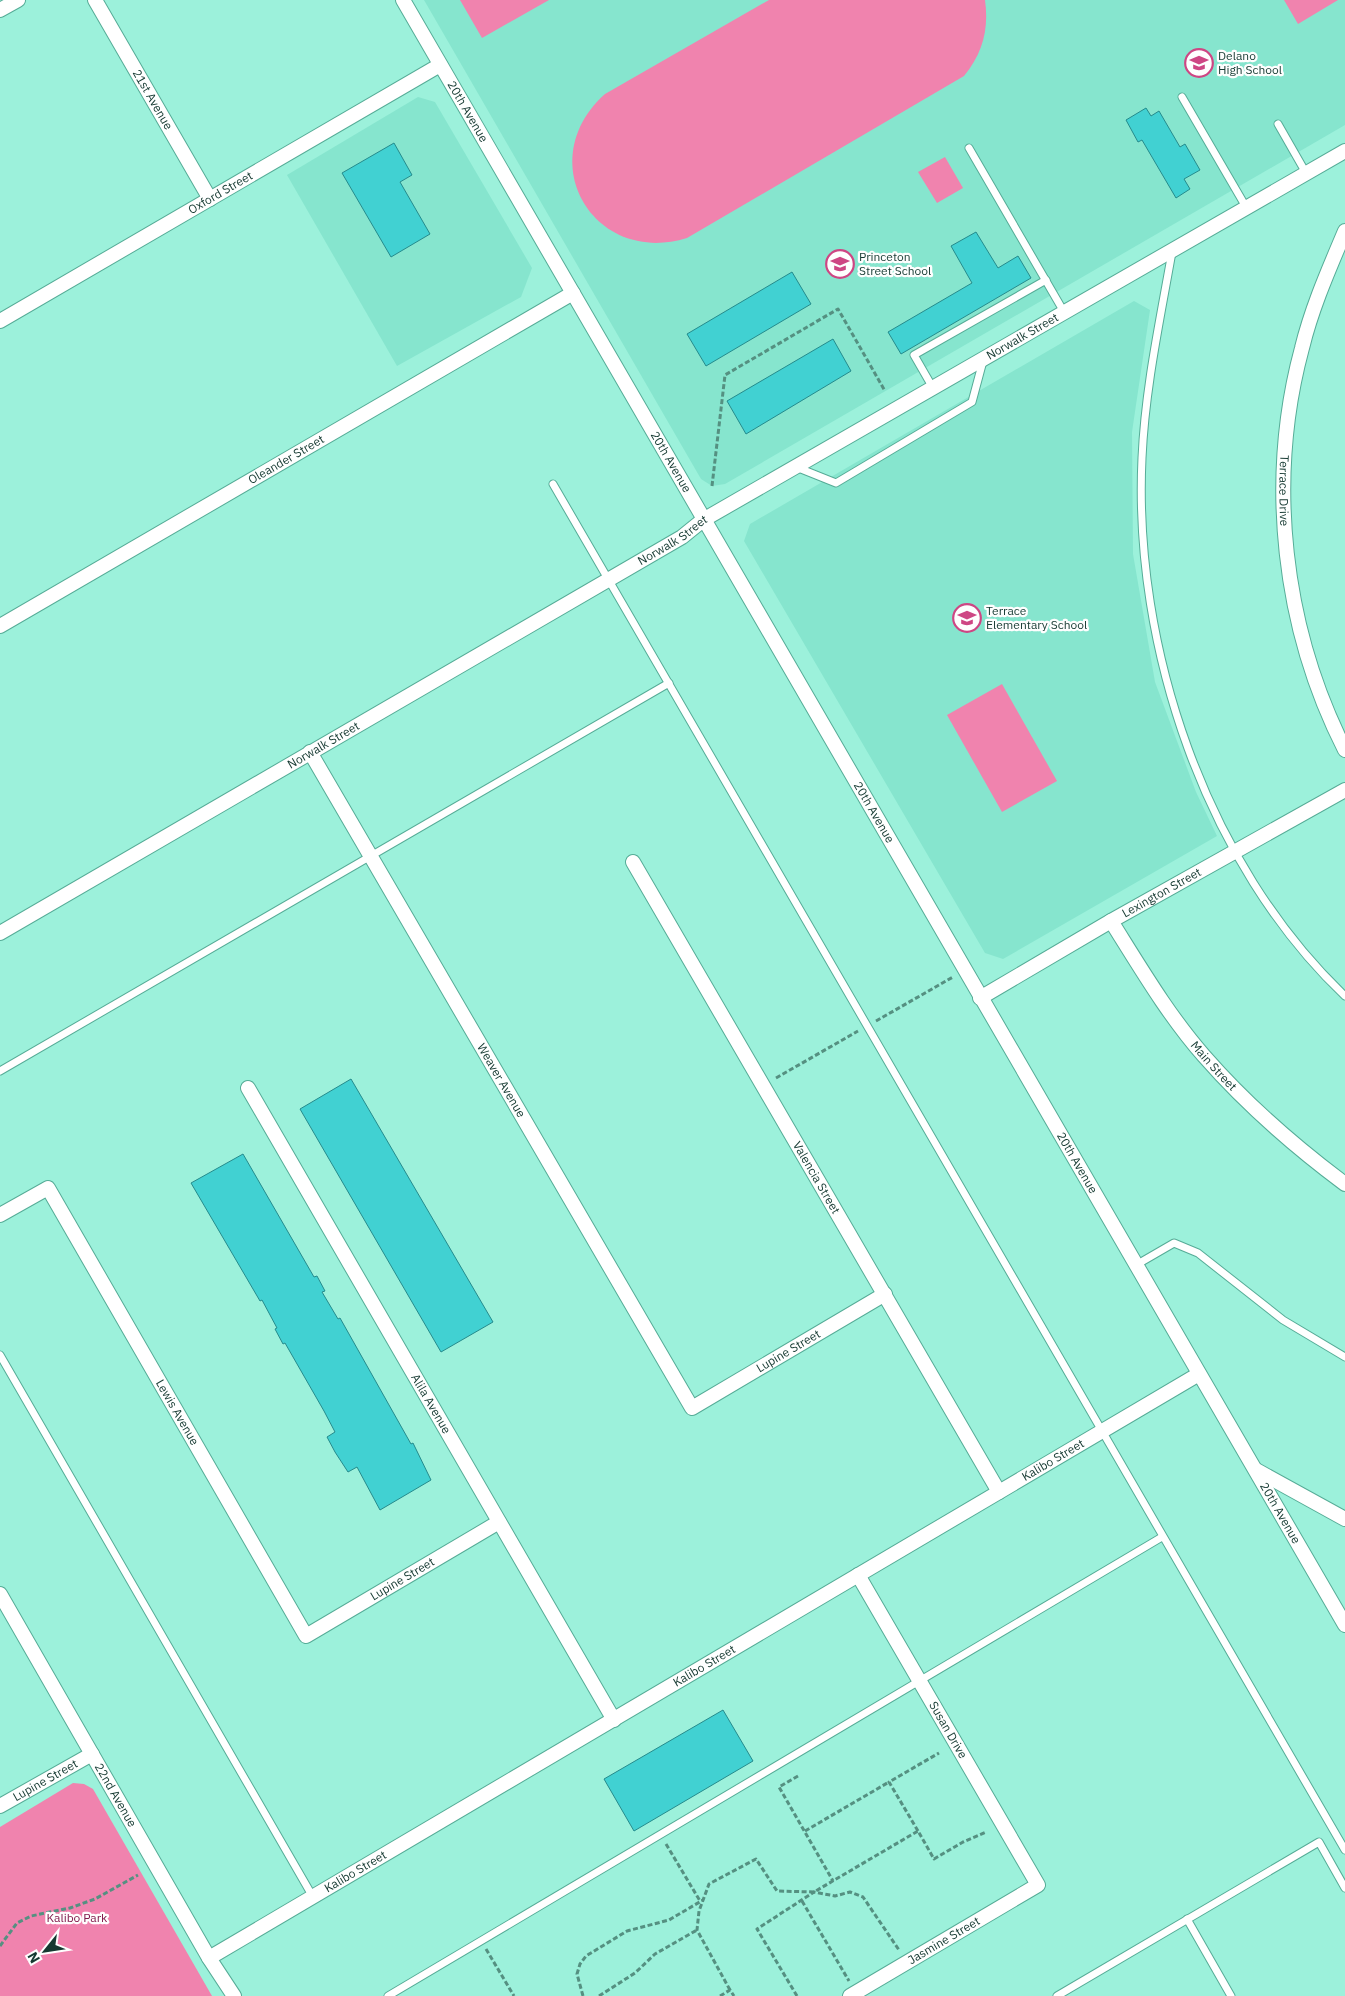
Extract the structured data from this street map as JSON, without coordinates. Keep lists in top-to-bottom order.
{
  "streets": {
    "street": [
      "21st Avenue",
      "20th Avenue",
      "Oxford Street",
      "Norwalk Street",
      "Oleander Street",
      "Terrace Drive",
      "Lexington Street",
      "Main Street",
      "Weaver Avenue",
      "Valencia Street",
      "Lupine Street",
      "Alila Avenue",
      "Lewis Avenue",
      "Kalibo Street",
      "Susan Drive",
      "22nd Avenue",
      "Jasmine Street"
    ]
  },
  "crossings": [
    ["21st Avenue", "Oxford Street"],
    ["20th Avenue", "Oxford Street"],
    ["20th Avenue", "Norwalk Street"],
    ["20th Avenue", "Oleander Street"],
    ["20th Avenue", "Lexington Street"],
    ["20th Avenue", "Kalibo Street"],
    ["Norwalk Street", "Weaver Avenue"],
    ["Lexington Street", "Main Street"],
    ["Weaver Avenue", "Lupine Street"],
    ["Valencia Street", "Lupine Street"],
    ["Valencia Street", "Kalibo Street"],
    ["Lupine Street", "Alila Avenue"],
    ["Lupine Street", "Lewis Avenue"],
    ["Lupine Street", "22nd Avenue"],
    ["Alila Avenue", "Kalibo Street"],
    ["Kalibo Street", "Susan Drive"],
    ["Kalibo Street", "22nd Avenue"],
    ["Susan Drive", "Jasmine Street"]
  ],
  "parks": ["Kalibo Park"],
  "places": {
    "school or university": ["Delano High School", "Princeton Street School", "Terrace Elementary School"]
  },
  "north": "bottom left"
}
